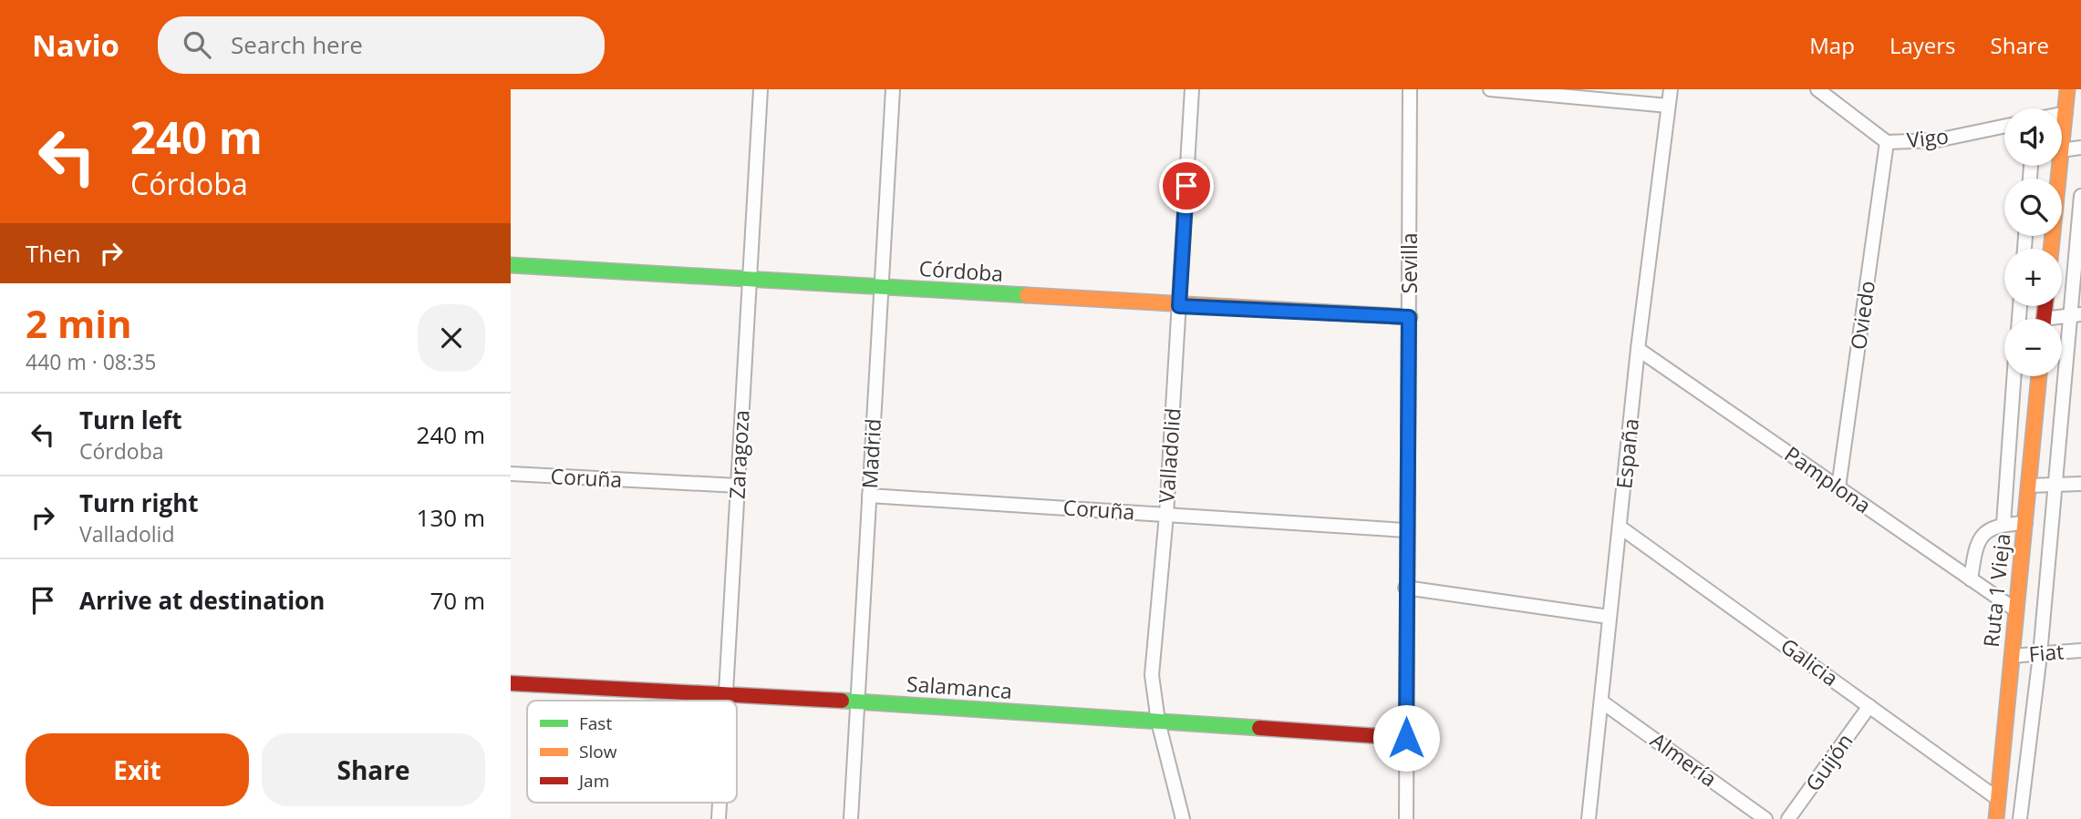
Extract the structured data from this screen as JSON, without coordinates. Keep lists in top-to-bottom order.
{
  "streets": {
    "street": [
      "Vigo",
      "Sevilla",
      "Córdoba",
      "Oviedo",
      "Madrid",
      "España",
      "Zaragoza",
      "Valladolid",
      "Coruña",
      "Pamplona",
      "Ruta 1 Vieja",
      "Fiat",
      "Galicia",
      "Salamanca",
      "Almería",
      "Guijón"
    ]
  },
  "crossings": [
    ["Vigo", "Oviedo"],
    ["Sevilla", "Córdoba"],
    ["Sevilla", "Coruña"],
    ["Sevilla", "Salamanca"],
    ["Córdoba", "Madrid"],
    ["Córdoba", "Zaragoza"],
    ["Córdoba", "Valladolid"],
    ["Oviedo", "Pamplona"],
    ["Madrid", "Coruña"],
    ["Madrid", "Salamanca"],
    ["España", "Pamplona"],
    ["España", "Galicia"],
    ["España", "Almería"],
    ["Zaragoza", "Coruña"],
    ["Zaragoza", "Salamanca"],
    ["Valladolid", "Coruña"],
    ["Valladolid", "Salamanca"],
    ["Pamplona", "Ruta 1 Vieja"],
    ["Ruta 1 Vieja", "Fiat"],
    ["Ruta 1 Vieja", "Galicia"],
    ["Galicia", "Guijón"]
  ],
  "legend": ["Fast", "Slow", "Jam"],
  "page": {
    "header": "Navio",
    "search": "Search here",
    "nav": ["Map", "Layers", "Share"],
    "turn": ["240 m", "Córdoba"],
    "map_buttons": ["+", "−"],
    "then": "Then",
    "heading": ["2 min", "440 m · 08:35"],
    "list": [
      {
        "name": "Turn left",
        "note": "Córdoba",
        "value": "240 m"
      },
      {
        "name": "Turn right",
        "note": "Valladolid",
        "value": "130 m"
      },
      {
        "name": "Arrive at destination",
        "value": "70 m"
      }
    ],
    "buttons": ["Exit", "Share"]
  }
}
